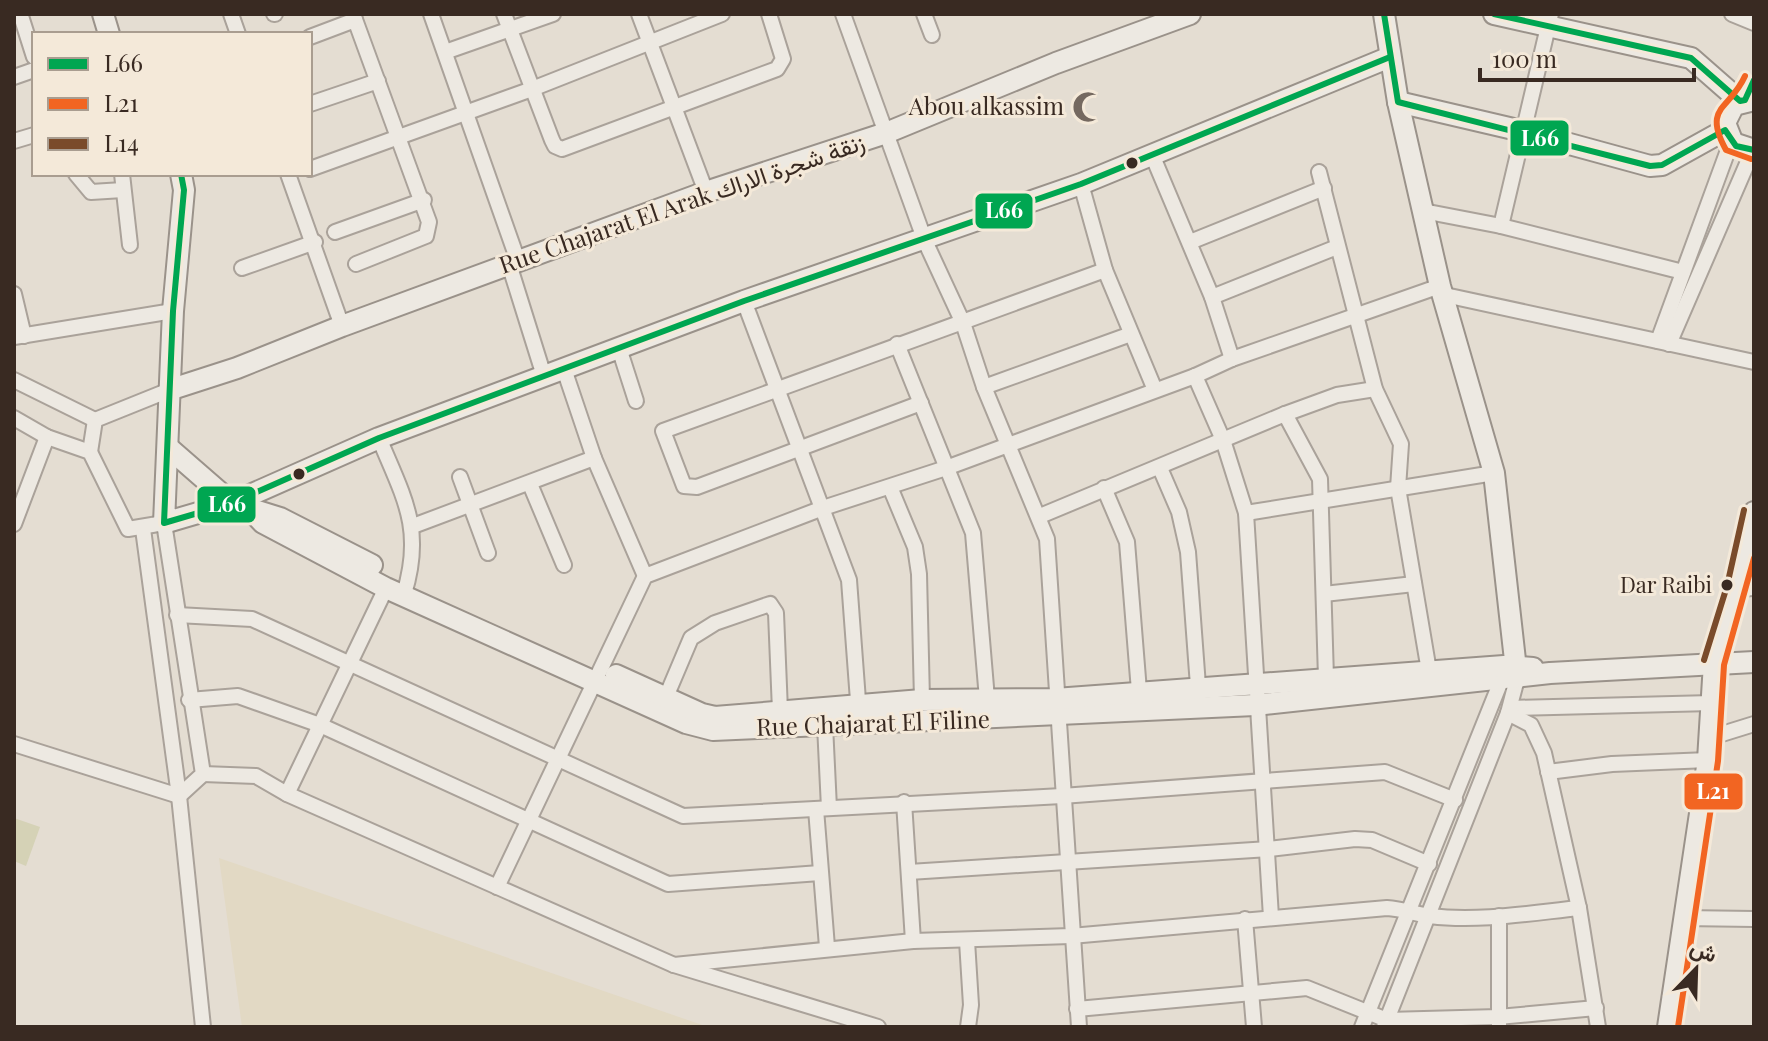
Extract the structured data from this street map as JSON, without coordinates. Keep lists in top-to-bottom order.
{
  "streets": {
    "street": ["Rue Chajarat El Arak زنقة شجرة الاراك", "Rue Chajarat El Filine"]
  },
  "places": {
    "mosque": ["Abou alkassim"],
    "other": ["Dar Raibi"]
  },
  "lines": ["transit line L66", "transit line L21", "transit line L14"],
  "legend": ["L66", "L21", "L14"],
  "scale_bar": "100 m",
  "north": "top right"
}
